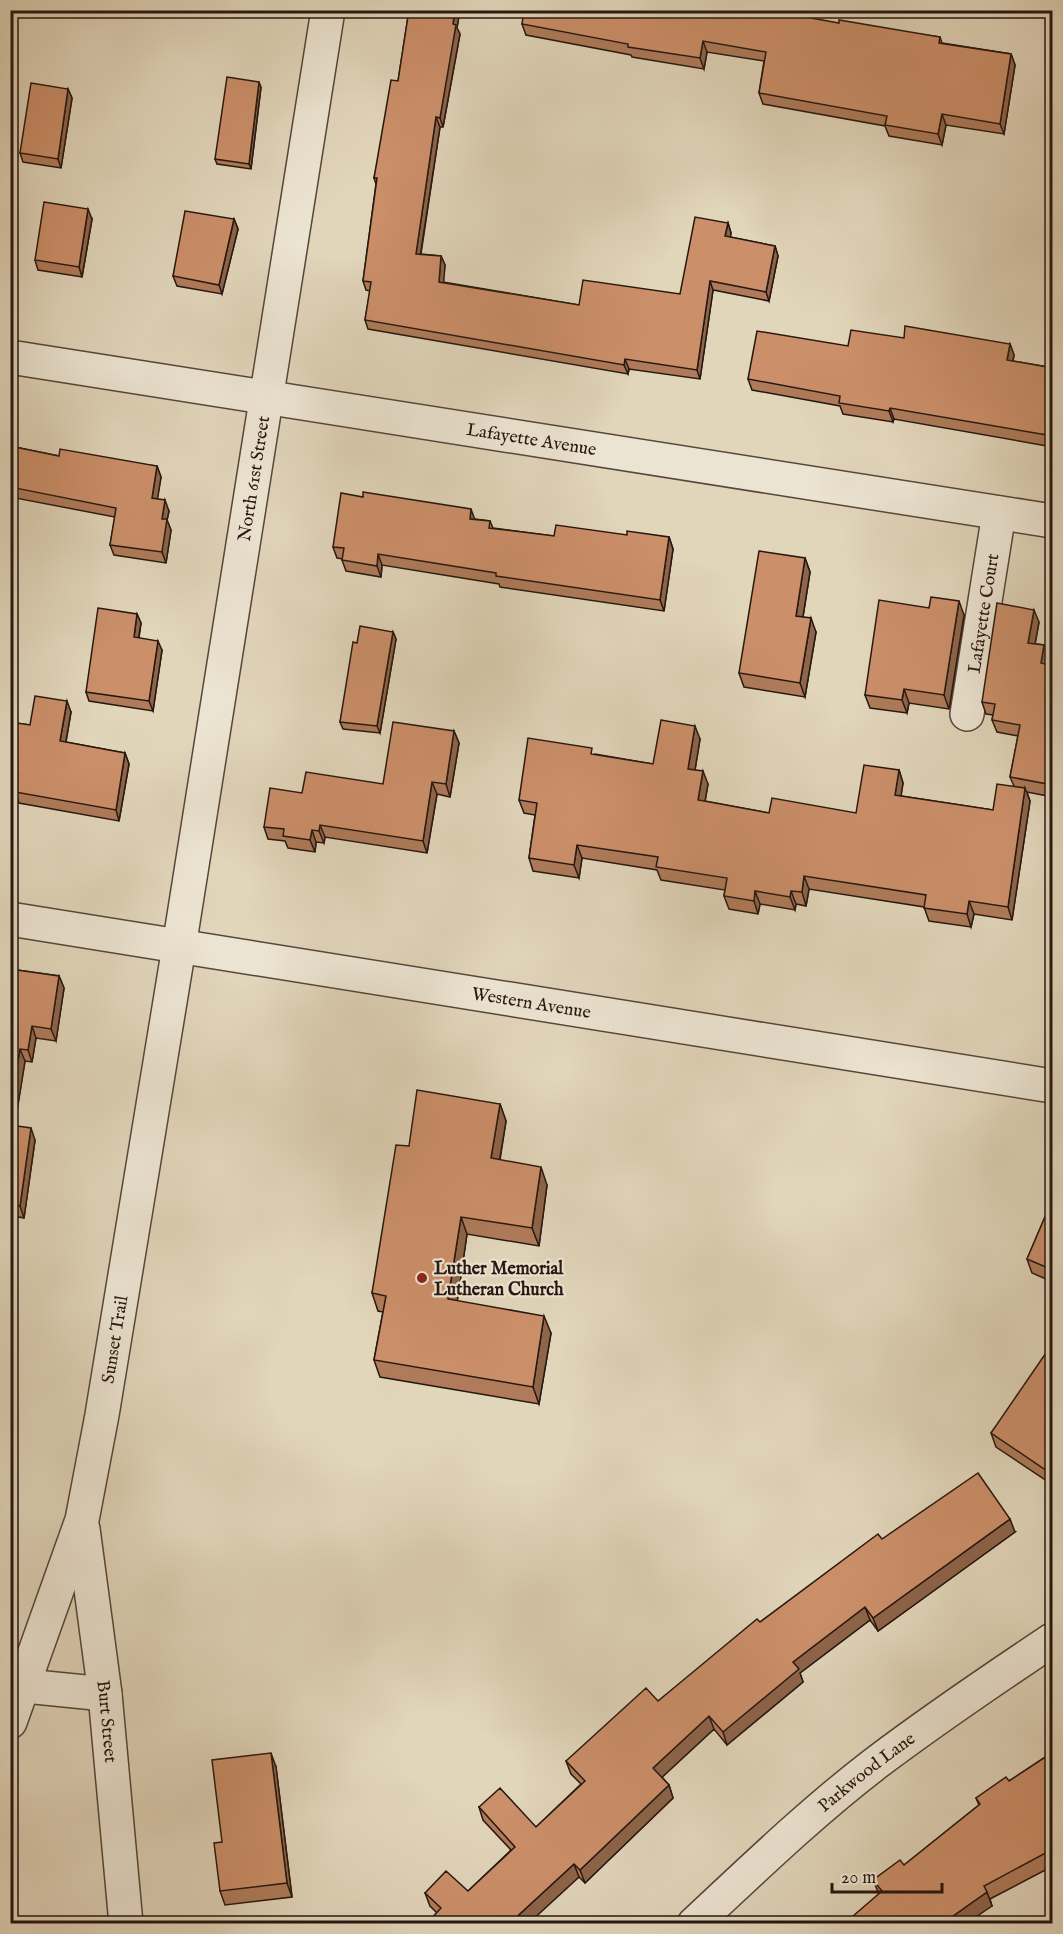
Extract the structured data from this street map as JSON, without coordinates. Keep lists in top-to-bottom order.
{
  "streets": {
    "street": [
      "Lafayette Avenue",
      "North 61st Street",
      "Lafayette Court",
      "Western Avenue",
      "Sunset Trail",
      "Burt Street",
      "Parkwood Lane"
    ]
  },
  "crossings": [
    ["Lafayette Avenue", "North 61st Street"],
    ["Lafayette Avenue", "Lafayette Court"],
    ["North 61st Street", "Western Avenue"],
    ["North 61st Street", "Sunset Trail"],
    ["Western Avenue", "Sunset Trail"],
    ["Sunset Trail", "Burt Street"]
  ],
  "places": ["Luther Memorial Lutheran Church"],
  "scale_bar": "20 m"
}
